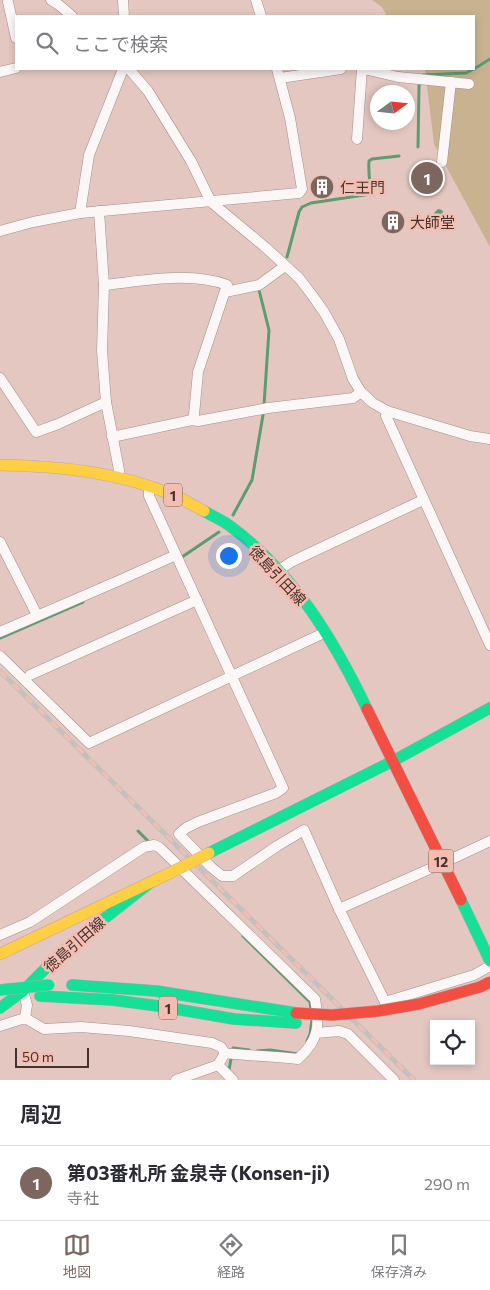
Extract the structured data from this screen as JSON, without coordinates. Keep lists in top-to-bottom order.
{
  "streets": {
    "main road": ["1", "徳島引田線", "12"]
  },
  "crossings": [
    ["徳島引田線", "12"]
  ],
  "places": {
    "building": ["仁王門", "大師堂"]
  },
  "scale_bar": "50 m",
  "north": "right",
  "page": {
    "search": "ここで検索",
    "pins": "1",
    "scale": "50 m",
    "heading": "周辺",
    "list": [
      {
        "mark": "1",
        "name": "第03番札所 金泉寺 (Konsen-ji)",
        "note": "寺社",
        "value": "290 m"
      }
    ],
    "nav": ["地図", "経路", "保存済み"]
  }
}
